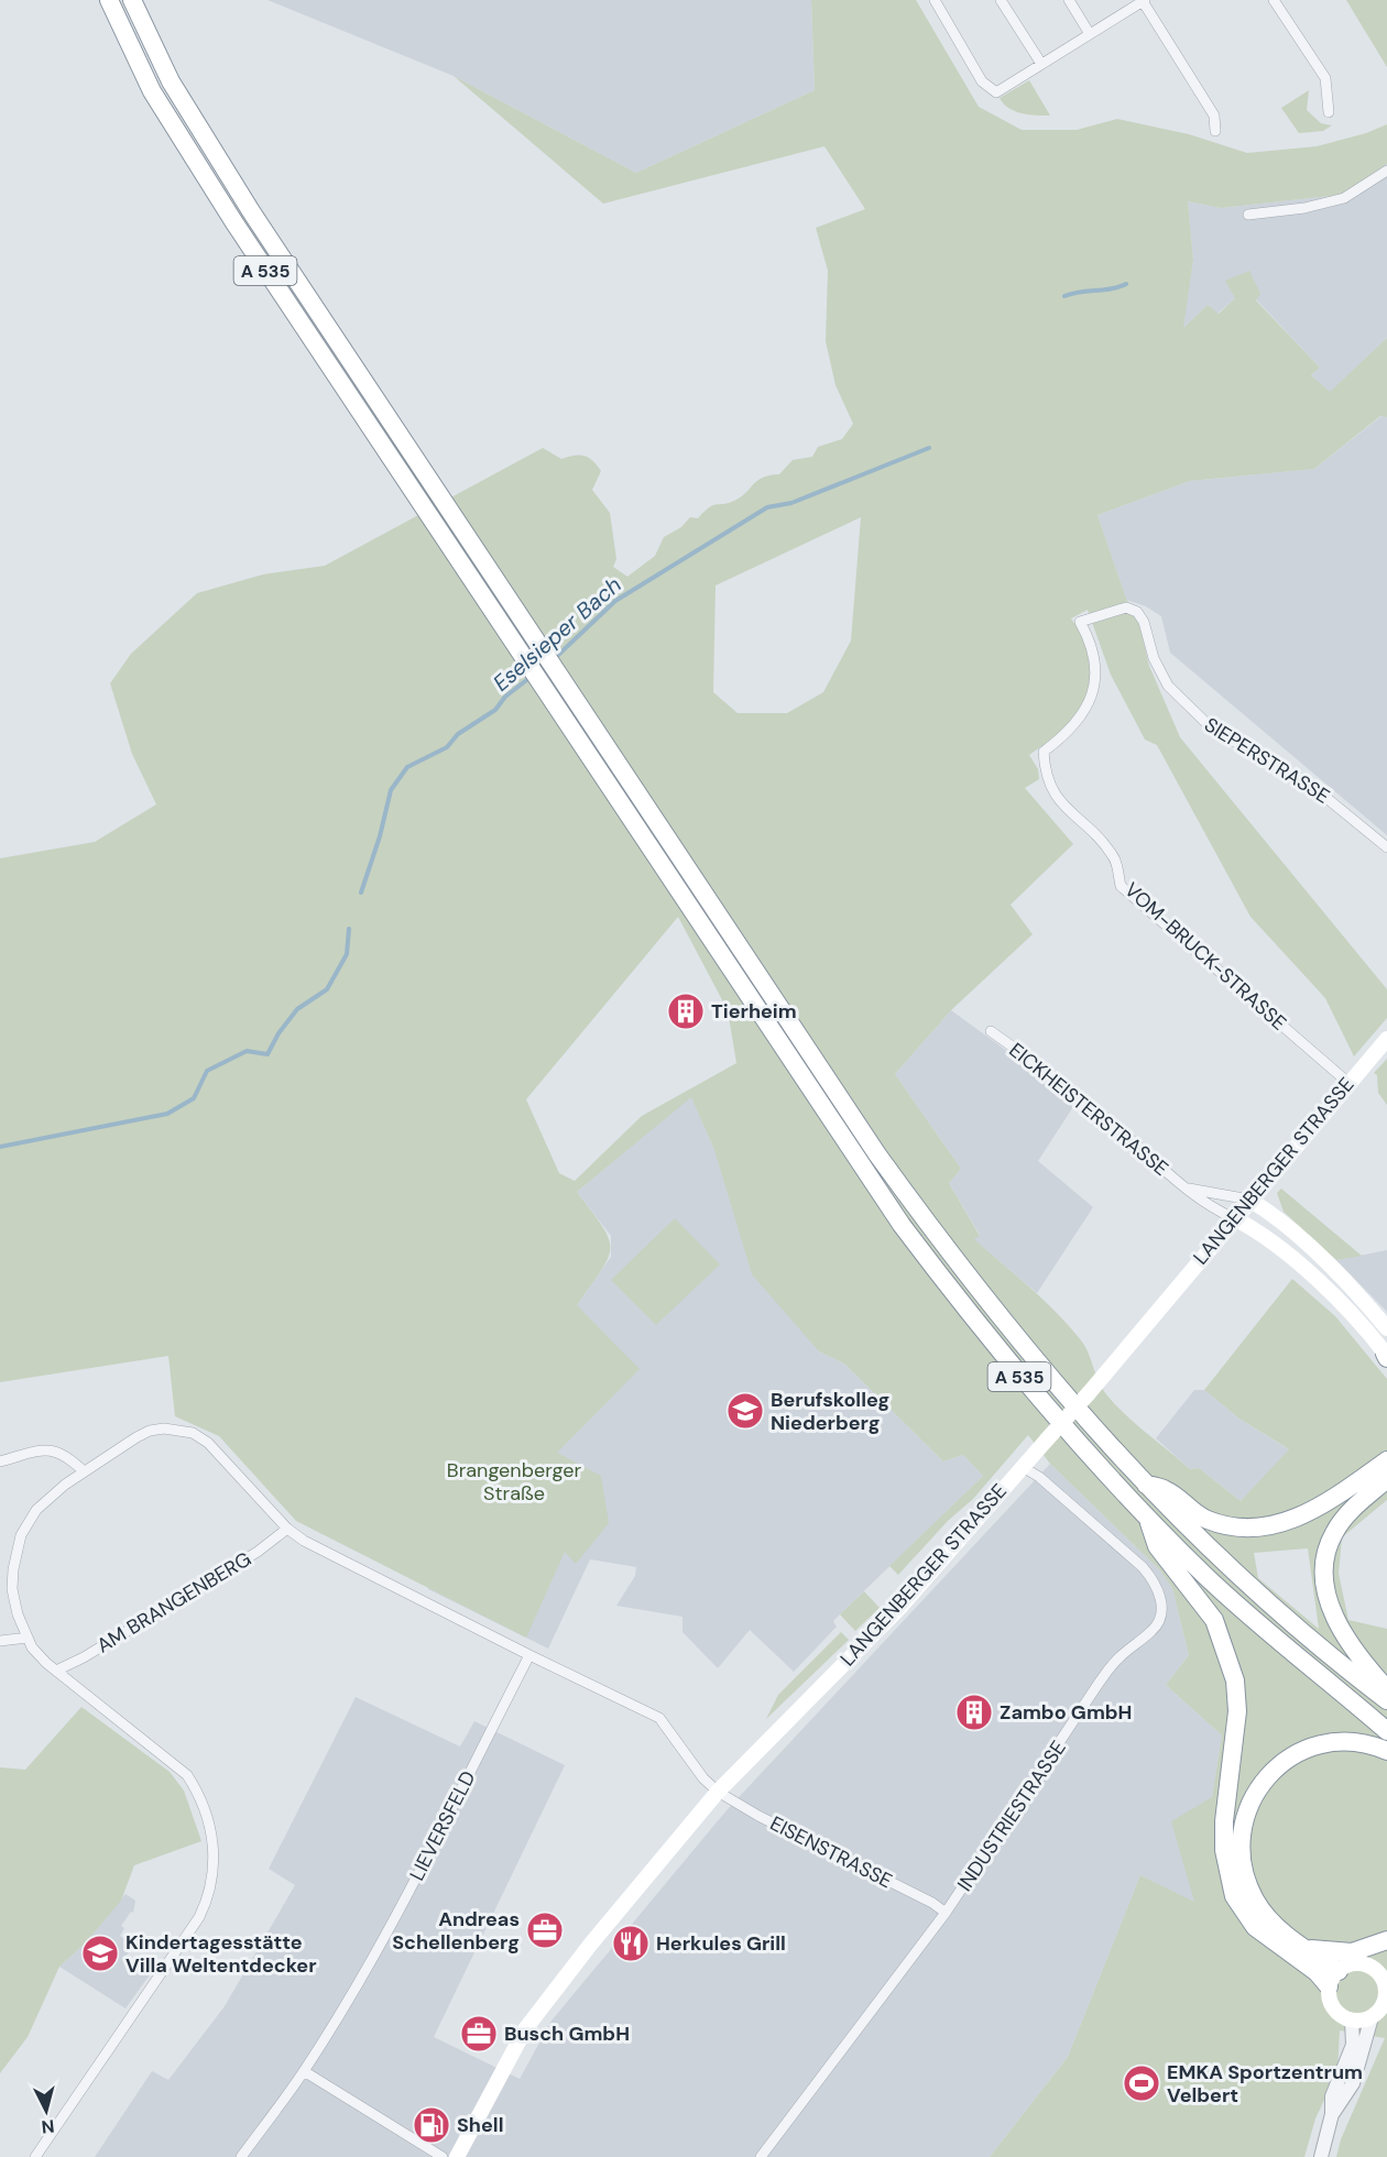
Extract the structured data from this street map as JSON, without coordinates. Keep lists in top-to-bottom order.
{
  "streets": {
    "highway": ["A 535"],
    "main road": ["LANGENBERGER STRASSE"],
    "street": [
      "SIEPERSTRASSE",
      "VOM-BRUCK-STRASSE",
      "EICKHEISTERSTRASSE",
      "AM BRANGENBERG",
      "INDUSTRIESTRASSE",
      "LIEVERSFELD",
      "EISENSTRASSE"
    ]
  },
  "crossings": [
    ["SIEPERSTRASSE", "VOM-BRUCK-STRASSE"],
    ["VOM-BRUCK-STRASSE", "LANGENBERGER STRASSE"],
    ["EICKHEISTERSTRASSE", "LANGENBERGER STRASSE"],
    ["LANGENBERGER STRASSE", "INDUSTRIESTRASSE"],
    ["LANGENBERGER STRASSE", "EISENSTRASSE"],
    ["INDUSTRIESTRASSE", "EISENSTRASSE"]
  ],
  "water": ["Eselsieper Bach"],
  "parks": ["Brangenberger Straße"],
  "places": {
    "building": ["Tierheim", "Zambo GmbH"],
    "school or university": ["Berufskolleg Niederberg", "Kindertagesstätte Villa Weltentdecker"],
    "office": ["Andreas Schellenberg", "Busch GmbH"],
    "restaurant": ["Herkules Grill"],
    "sports": ["EMKA Sportzentrum Velbert"],
    "fuel station": ["Shell"]
  },
  "north": "bottom"
}
